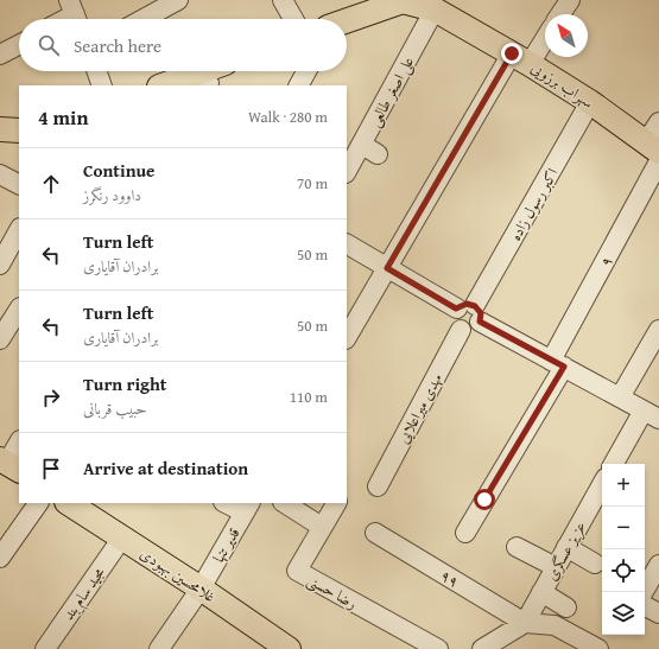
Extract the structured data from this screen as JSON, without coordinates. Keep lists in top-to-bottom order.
{
  "streets": {
    "main road": ["سهراب برزویی", "غلامحسین بهبودی"],
    "street": [
      "علی اصغر طالعی",
      "اکبر رسول زاده",
      "۹",
      "مهدی میراعلایی",
      "قدیر تنها",
      "عزیز عسگری",
      "۹۹",
      "رضا حسنی",
      "مجید سام بند"
    ]
  },
  "crossings": [
    ["سهراب برزویی", "علی اصغر طالعی"],
    ["سهراب برزویی", "اکبر رسول زاده"],
    ["اکبر رسول زاده", "مهدی میراعلایی"],
    ["قدیر تنها", "غلامحسین بهبودی"],
    ["عزیز عسگری", "۹۹"],
    ["غلامحسین بهبودی", "مجید سام بند"]
  ],
  "north": "top left",
  "page": {
    "search": "Search here",
    "heading": ["4 min", "Walk · 280 m"],
    "list": [
      ["Continue", "داوود رنگرز", "70 m"],
      ["Turn left", "برادران آقایاری", "50 m"],
      ["Turn left", "برادران آقایاری", "50 m"],
      ["Turn right", "حبیب قربانی", "110 m"],
      "Arrive at destination"
    ],
    "map_buttons": ["+", "−"]
  }
}
